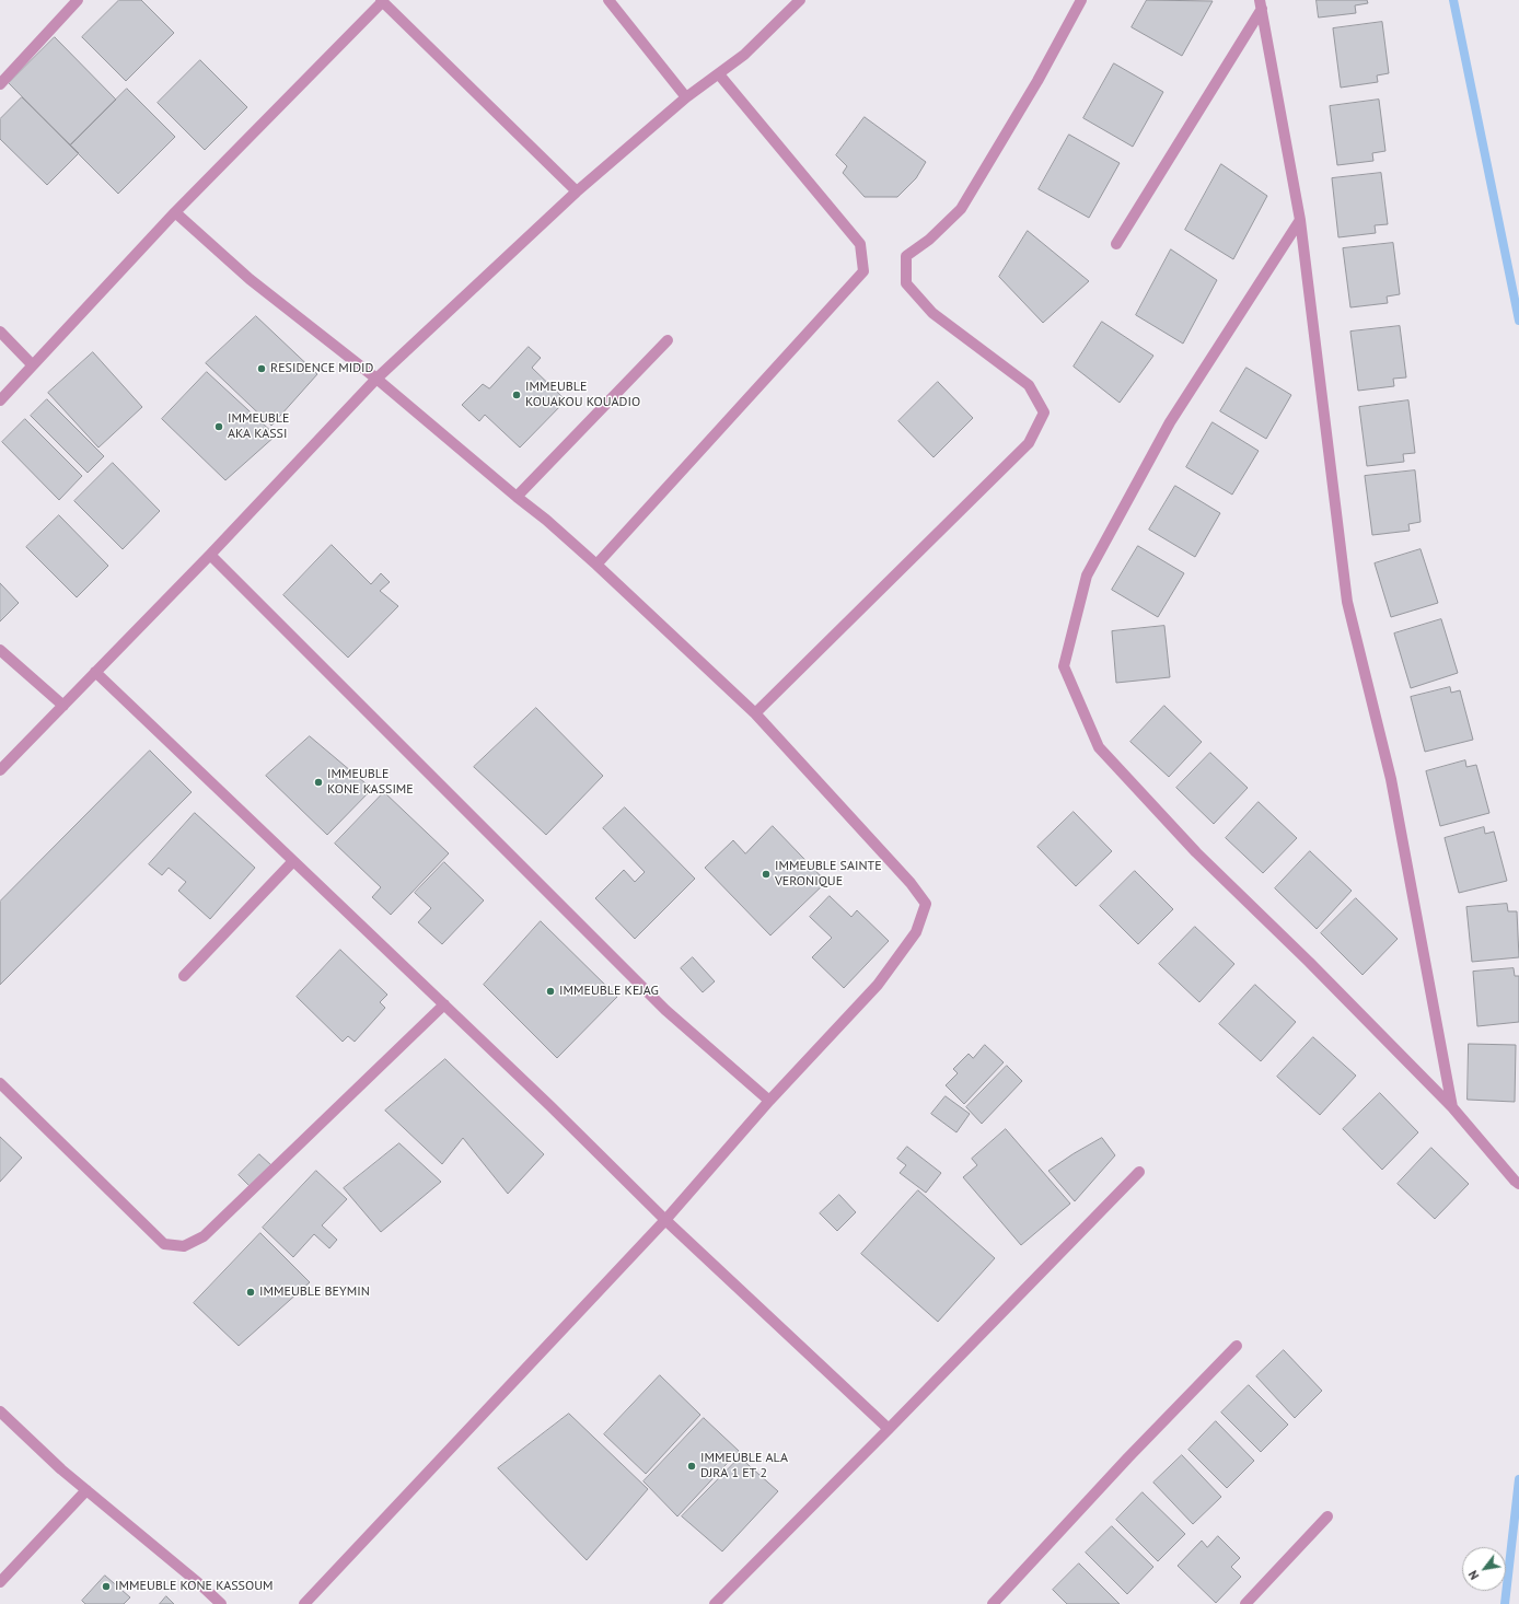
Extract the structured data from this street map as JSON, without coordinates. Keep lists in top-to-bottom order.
{
  "places": [
    "RESIDENCE MIDID",
    "IMMEUBLE KOUAKOU KOUADIO",
    "IMMEUBLE AKA KASSI",
    "IMMEUBLE KONE KASSIME",
    "IMMEUBLE SAINTE VERONIQUE",
    "IMMEUBLE KEJAG",
    "IMMEUBLE BEYMIN",
    "IMMEUBLE ALA DJRA 1 ET 2",
    "IMMEUBLE KONE KASSOUM"
  ],
  "north": "bottom left"
}
